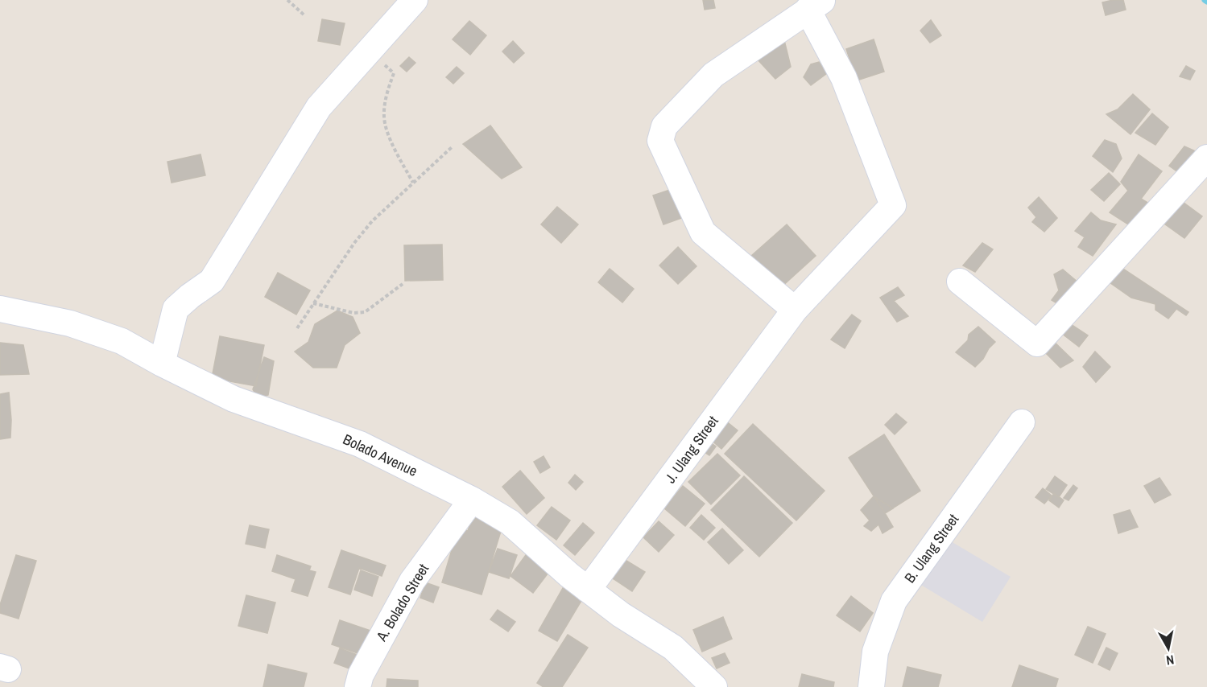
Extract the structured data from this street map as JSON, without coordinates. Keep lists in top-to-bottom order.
{
  "streets": {
    "street": [
      "J. Ulang Street",
      "Bolado Avenue",
      "B. Ulang Street",
      "A. Bolado Street"
    ]
  },
  "crossings": [
    ["J. Ulang Street", "Bolado Avenue"],
    ["Bolado Avenue", "A. Bolado Street"]
  ],
  "north": "bottom"
}
